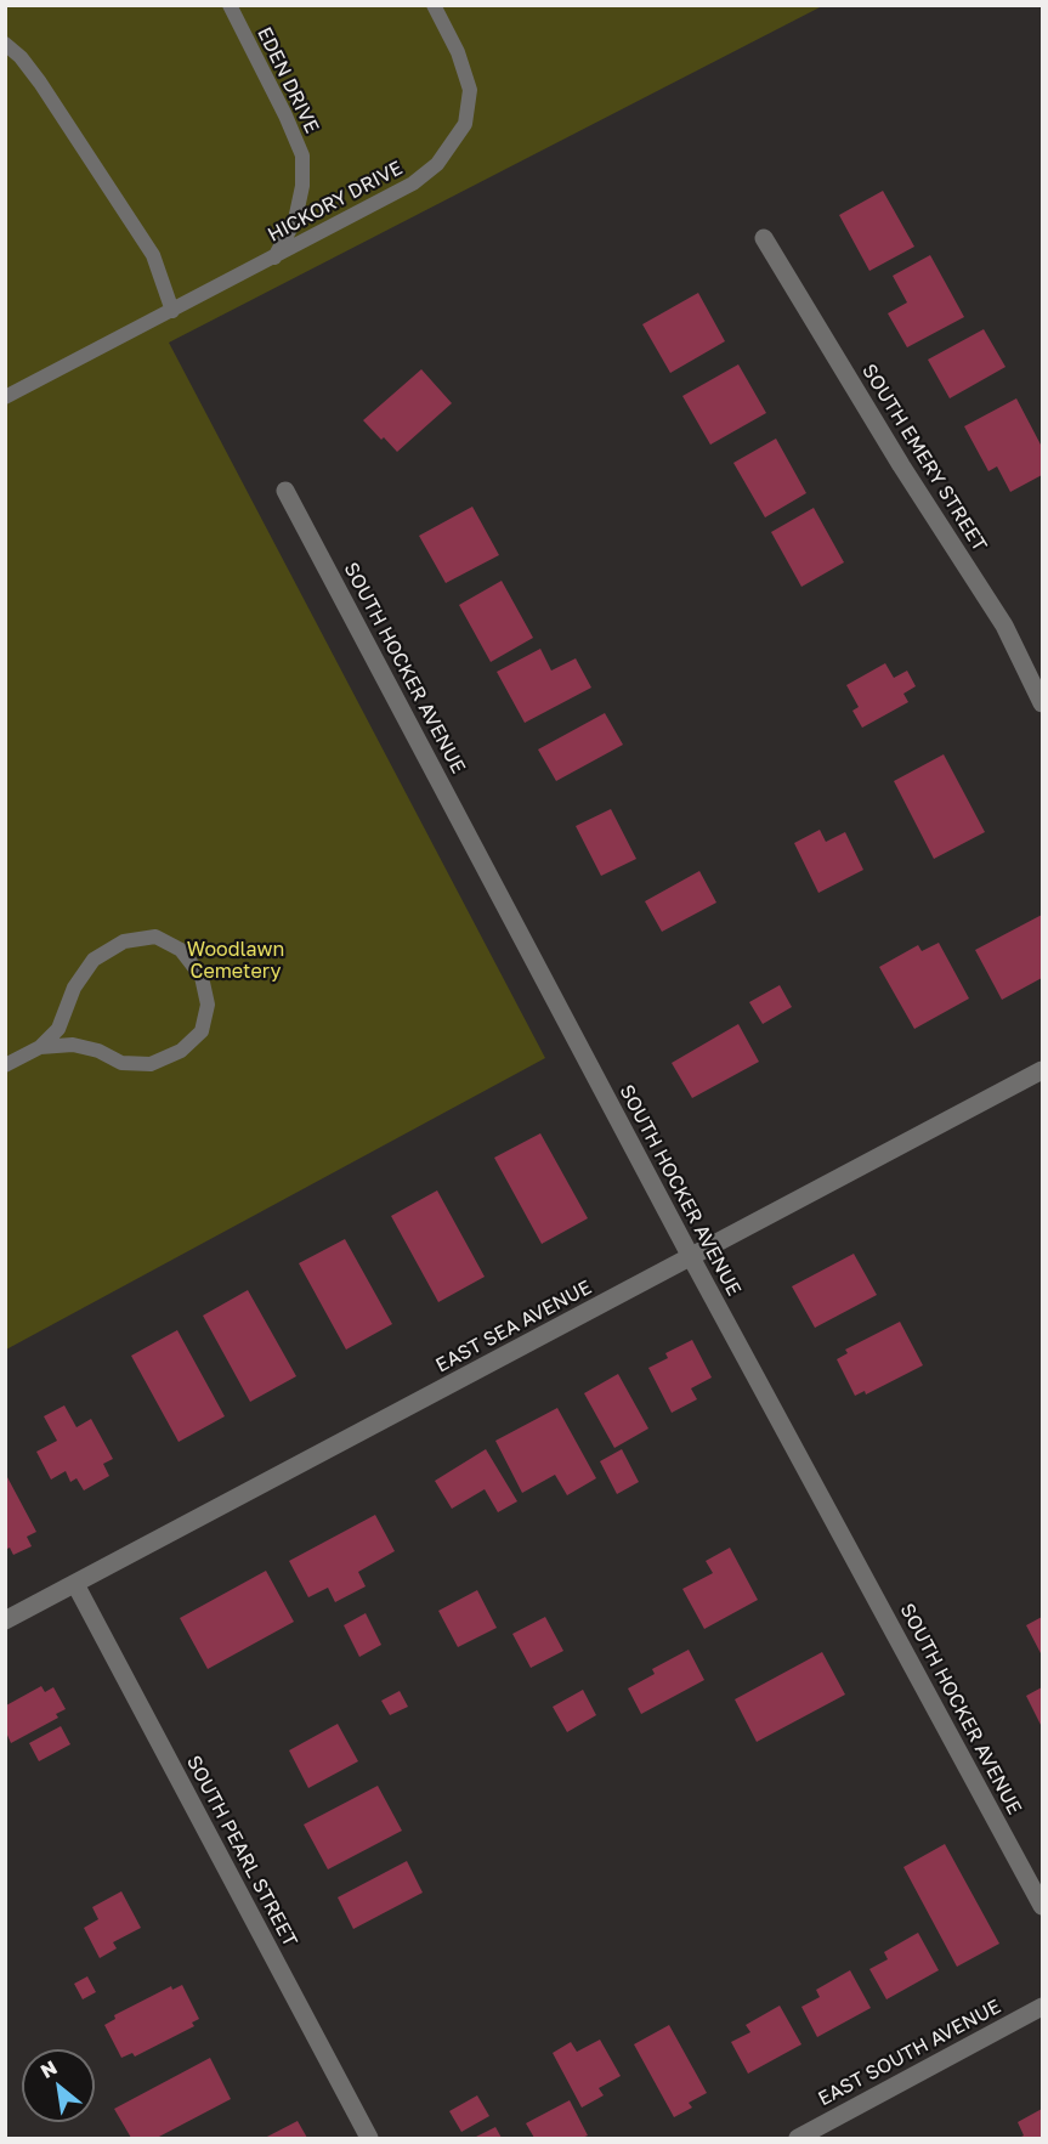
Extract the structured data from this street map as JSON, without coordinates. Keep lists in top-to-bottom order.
{
  "streets": {
    "street": [
      "SOUTH EMERY STREET",
      "SOUTH HOCKER AVENUE",
      "EAST SEA AVENUE",
      "SOUTH PEARL STREET",
      "EAST SOUTH AVENUE"
    ],
    "lane": ["EDEN DRIVE", "HICKORY DRIVE"]
  },
  "crossings": [
    ["EDEN DRIVE", "HICKORY DRIVE"],
    ["SOUTH HOCKER AVENUE", "EAST SEA AVENUE"],
    ["EAST SEA AVENUE", "SOUTH PEARL STREET"]
  ],
  "parks": ["Woodlawn Cemetery"],
  "north": "top left"
}
